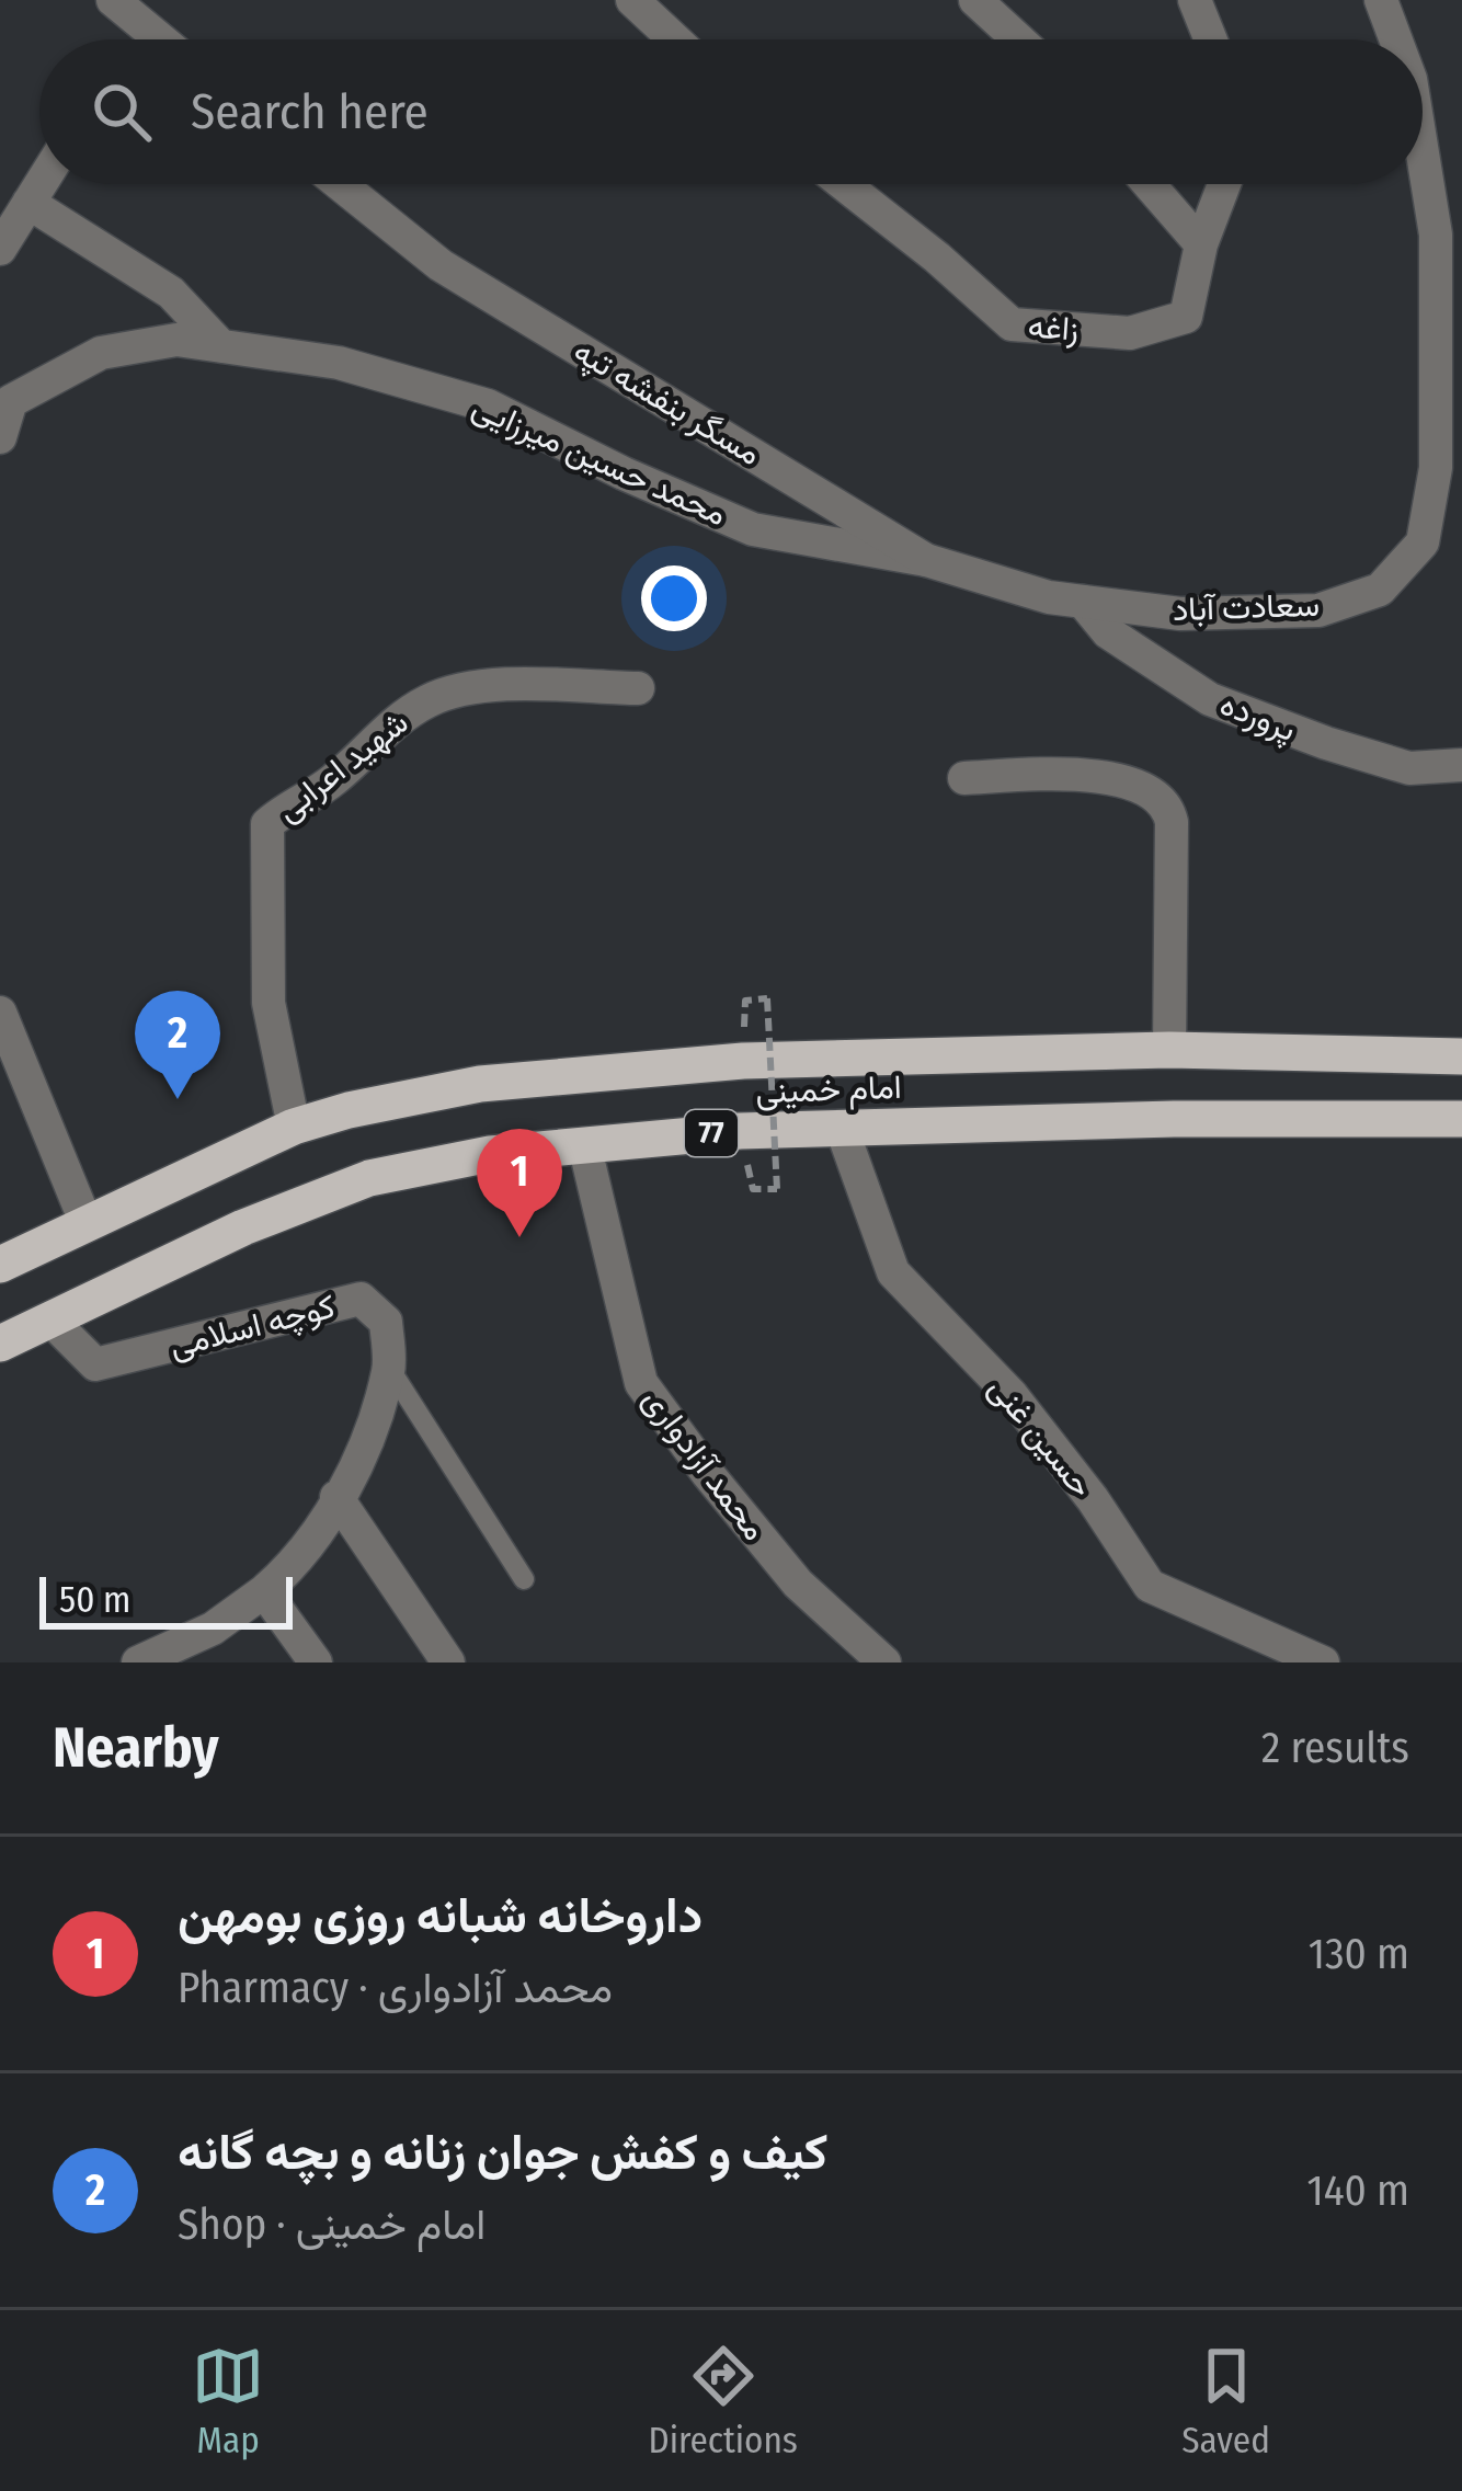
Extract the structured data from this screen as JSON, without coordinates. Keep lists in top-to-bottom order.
{
  "streets": {
    "highway": ["امام خمینی", "77"],
    "street": [
      "زاغه",
      "مسگر بنفشه تپه",
      "محمد حسین میرزایی",
      "سعادت آباد",
      "پرورده",
      "شهید اعرابی",
      "کوچه اسلامی",
      "حسین غنی",
      "محمد آزادواری"
    ]
  },
  "crossings": [
    ["مسگر بنفشه تپه", "محمد حسین میرزایی"],
    ["مسگر بنفشه تپه", "سعادت آباد"],
    ["مسگر بنفشه تپه", "پرورده"],
    ["سعادت آباد", "پرورده"],
    ["شهید اعرابی", "امام خمینی"],
    ["امام خمینی", "کوچه اسلامی"],
    ["امام خمینی", "حسین غنی"],
    ["امام خمینی", "محمد آزادواری"]
  ],
  "scale_bar": "50 m",
  "page": {
    "search": "Search here",
    "pins": ["2", "1"],
    "scale": "50 m",
    "heading": ["Nearby", "2 results"],
    "list": [
      {
        "mark": "1",
        "name": "داروخانه شبانه روزی بومهن",
        "note": "Pharmacy · محمد آزادواری",
        "value": "130 m"
      },
      {
        "mark": "2",
        "name": "کیف و کفش جوان زنانه و بچه گانه",
        "note": "Shop · امام خمینی",
        "value": "140 m"
      }
    ],
    "nav": ["Map", "Directions", "Saved"]
  }
}
